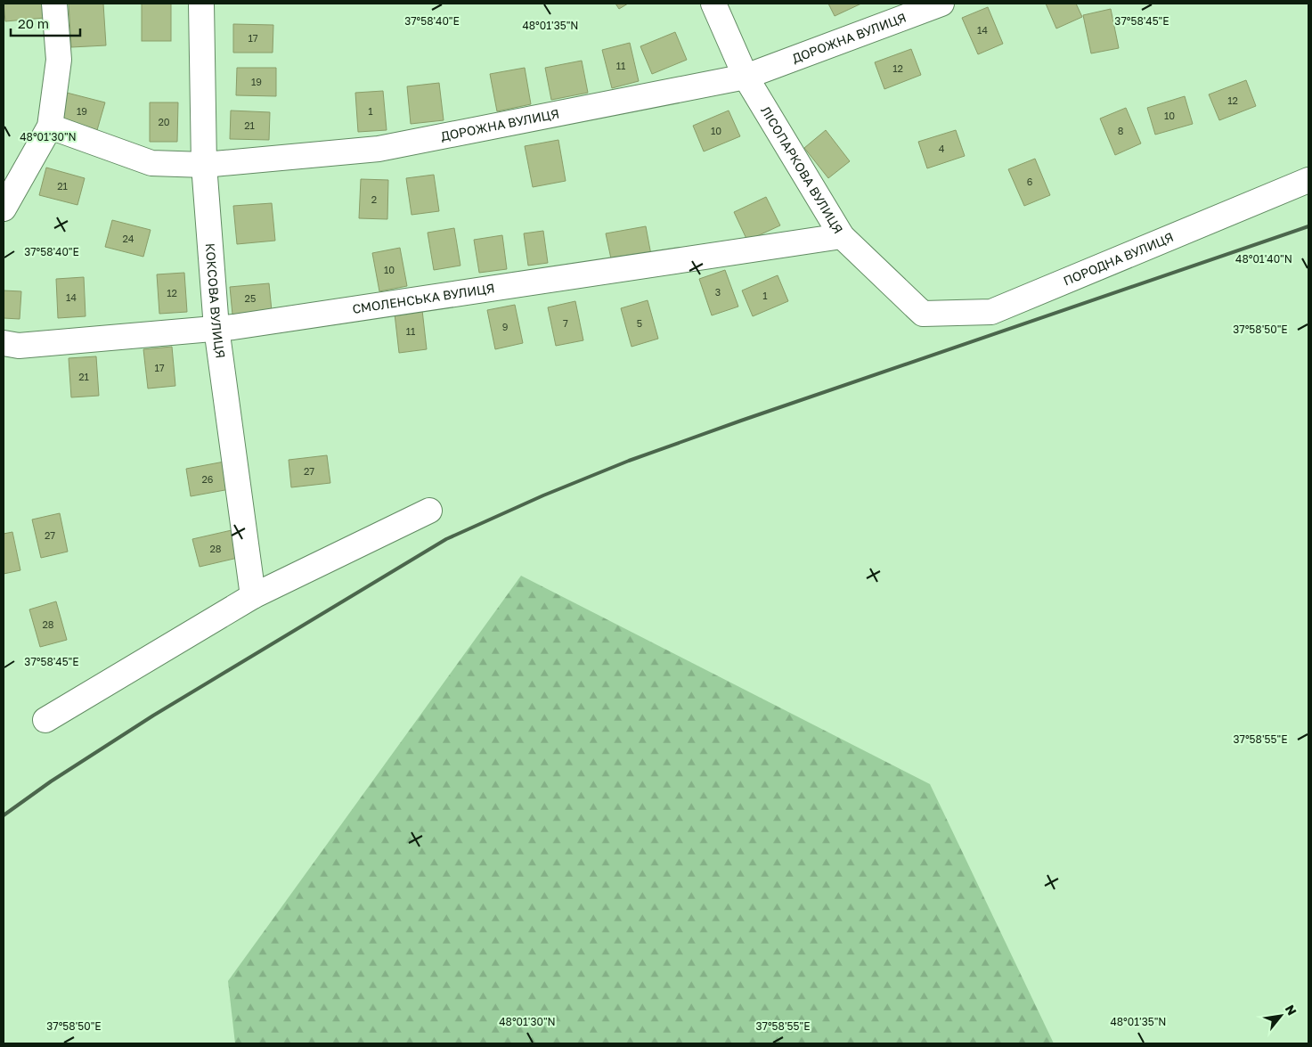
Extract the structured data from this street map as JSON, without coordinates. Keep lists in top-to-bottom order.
{
  "streets": {
    "street": [
      "ДОРОЖНА ВУЛИЦЯ",
      "ЛІСОПАРКОВА ВУЛИЦЯ",
      "ПОРОДНА ВУЛИЦЯ",
      "СМОЛЕНСЬКА ВУЛИЦЯ",
      "КОКСОВА ВУЛИЦЯ"
    ]
  },
  "crossings": [
    ["ДОРОЖНА ВУЛИЦЯ", "ЛІСОПАРКОВА ВУЛИЦЯ"],
    ["ДОРОЖНА ВУЛИЦЯ", "КОКСОВА ВУЛИЦЯ"],
    ["ЛІСОПАРКОВА ВУЛИЦЯ", "ПОРОДНА ВУЛИЦЯ"],
    ["ЛІСОПАРКОВА ВУЛИЦЯ", "СМОЛЕНСЬКА ВУЛИЦЯ"],
    ["СМОЛЕНСЬКА ВУЛИЦЯ", "КОКСОВА ВУЛИЦЯ"]
  ],
  "house_numbers": [
    "14",
    "17",
    "11",
    "12",
    "19",
    "12",
    "19",
    "1",
    "10",
    "20",
    "21",
    "10",
    "8",
    "4",
    "6",
    "21",
    "2",
    "24",
    "10",
    "3",
    "12",
    "1",
    "14",
    "25",
    "7",
    "5",
    "9",
    "11",
    "17",
    "21",
    "27",
    "26",
    "27",
    "28",
    "28"
  ],
  "scale_bar": "20 m",
  "north": "top right",
  "coordinates": [
    "37°58'40\"E",
    "37°58'45\"E",
    "48°01'35\"N",
    "48°01'30\"N",
    "48°01'40\"N",
    "37°58'50\"E",
    "37°58'55\"E"
  ]
}
